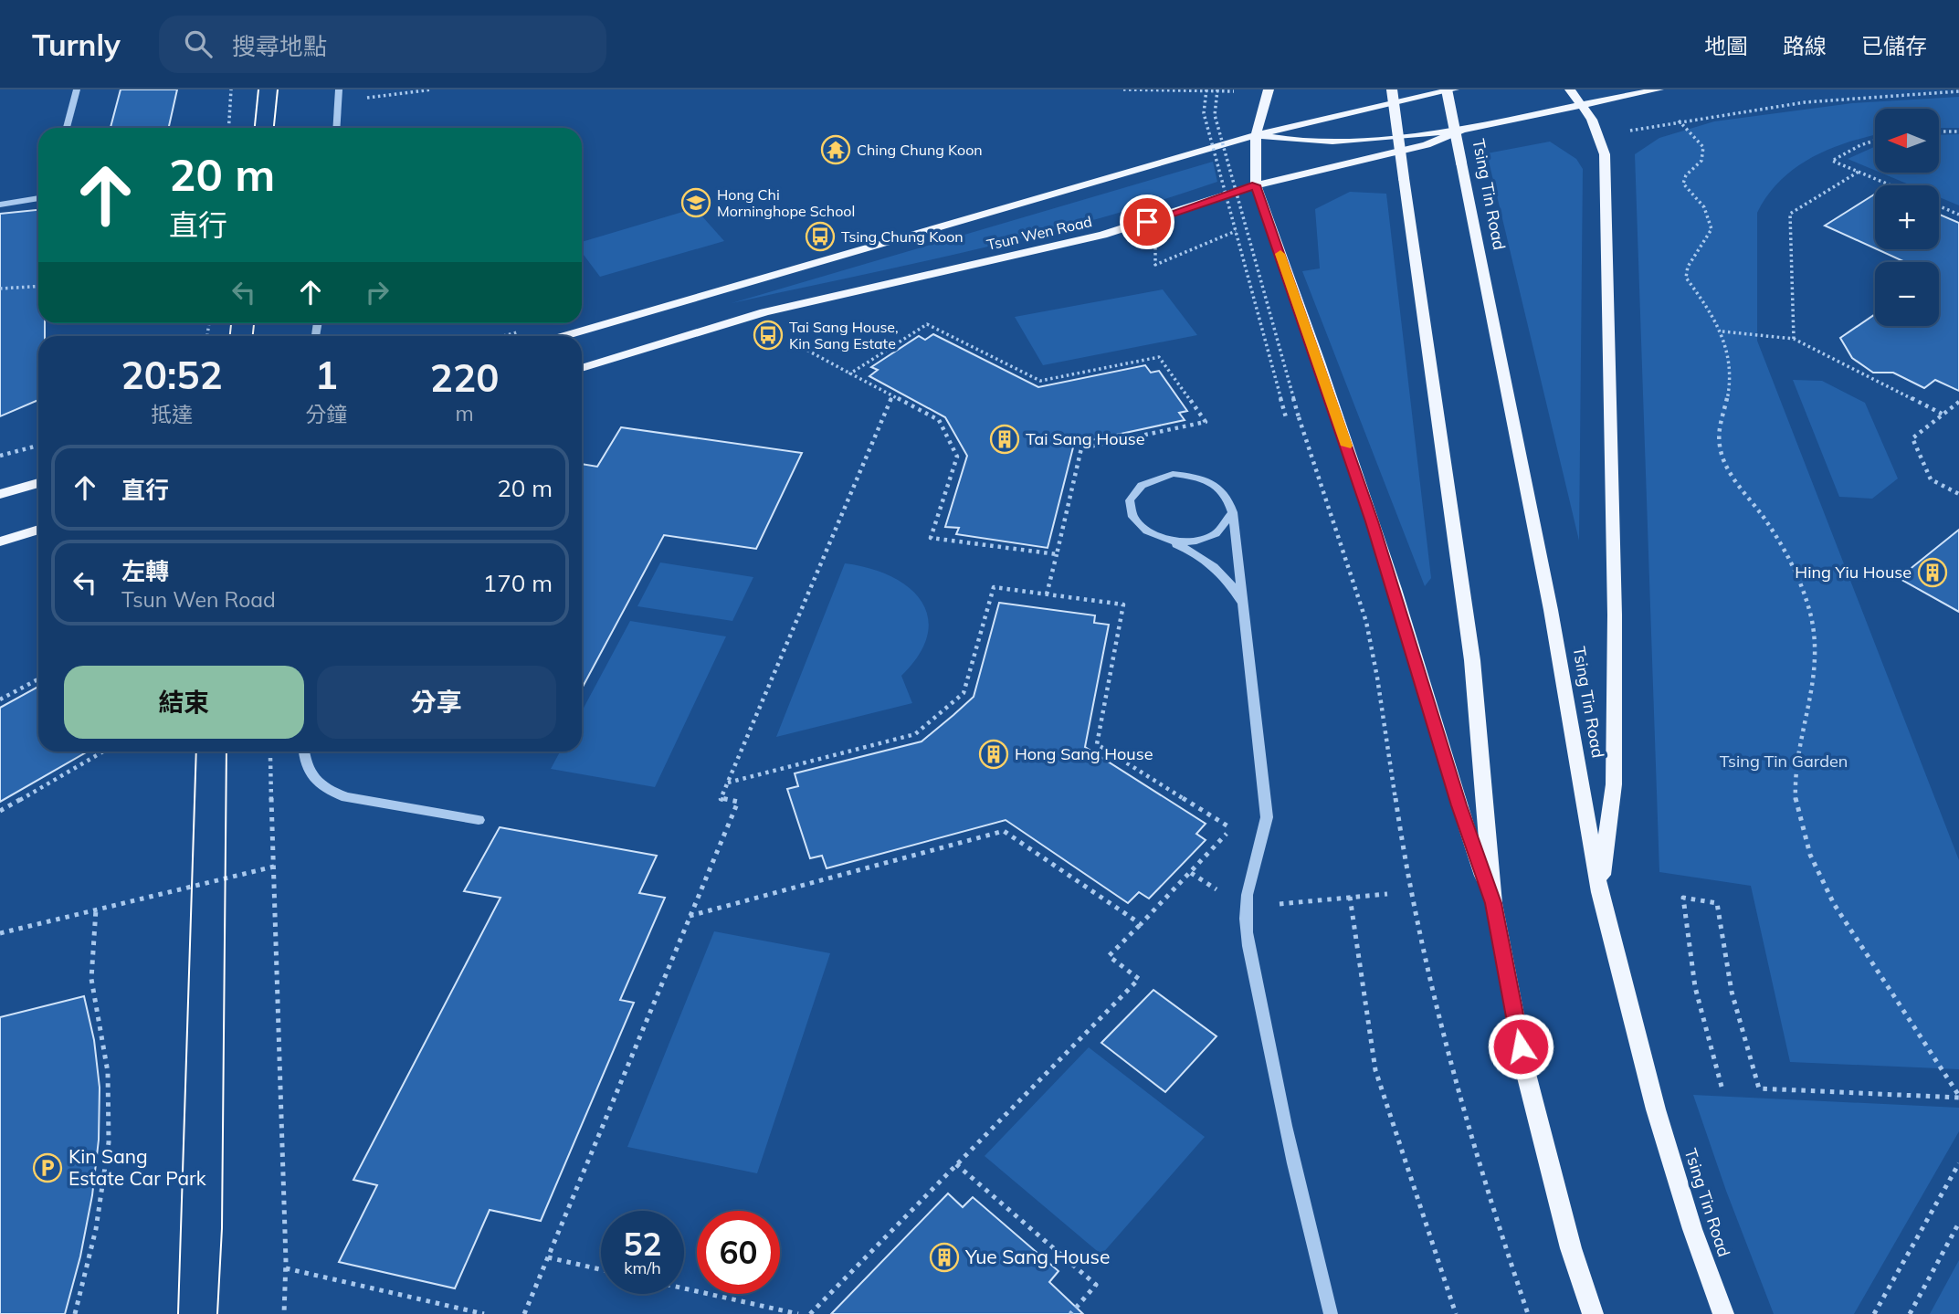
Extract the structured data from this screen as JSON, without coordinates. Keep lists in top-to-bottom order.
{
  "streets": {
    "main road": ["Tsing Tin Road", "Tsun Wen Road"]
  },
  "parks": ["Tsing Tin Garden"],
  "places": {
    "temple": ["Ching Chung Koon"],
    "school or university": ["Hong Chi Morninghope School"],
    "bus stop": ["Tsing Chung Koon", "Tai Sang House, Kin Sang Estate"],
    "building": [
      "Tai Sang House",
      "Hing Yiu House",
      "Hong Sang House",
      "Yue Sang House"
    ],
    "parking": ["Kin Sang Estate Car Park"]
  },
  "north": "left",
  "page": {
    "header": "Turnly",
    "search": "搜尋地點",
    "nav": ["地圖", "路線", "已儲存"],
    "map_buttons": ["+", "−"],
    "turn": ["20 m", "直行"],
    "eta": [
      "20:52",
      "抵達",
      "1",
      "分鐘",
      "220",
      "m"
    ],
    "list": [
      {
        "name": "直行",
        "value": "20 m"
      },
      {
        "name": "左轉",
        "note": "Tsun Wen Road",
        "value": "170 m"
      }
    ],
    "buttons": ["結束", "分享"],
    "speed": "52 km/h",
    "limit": "60"
  }
}
